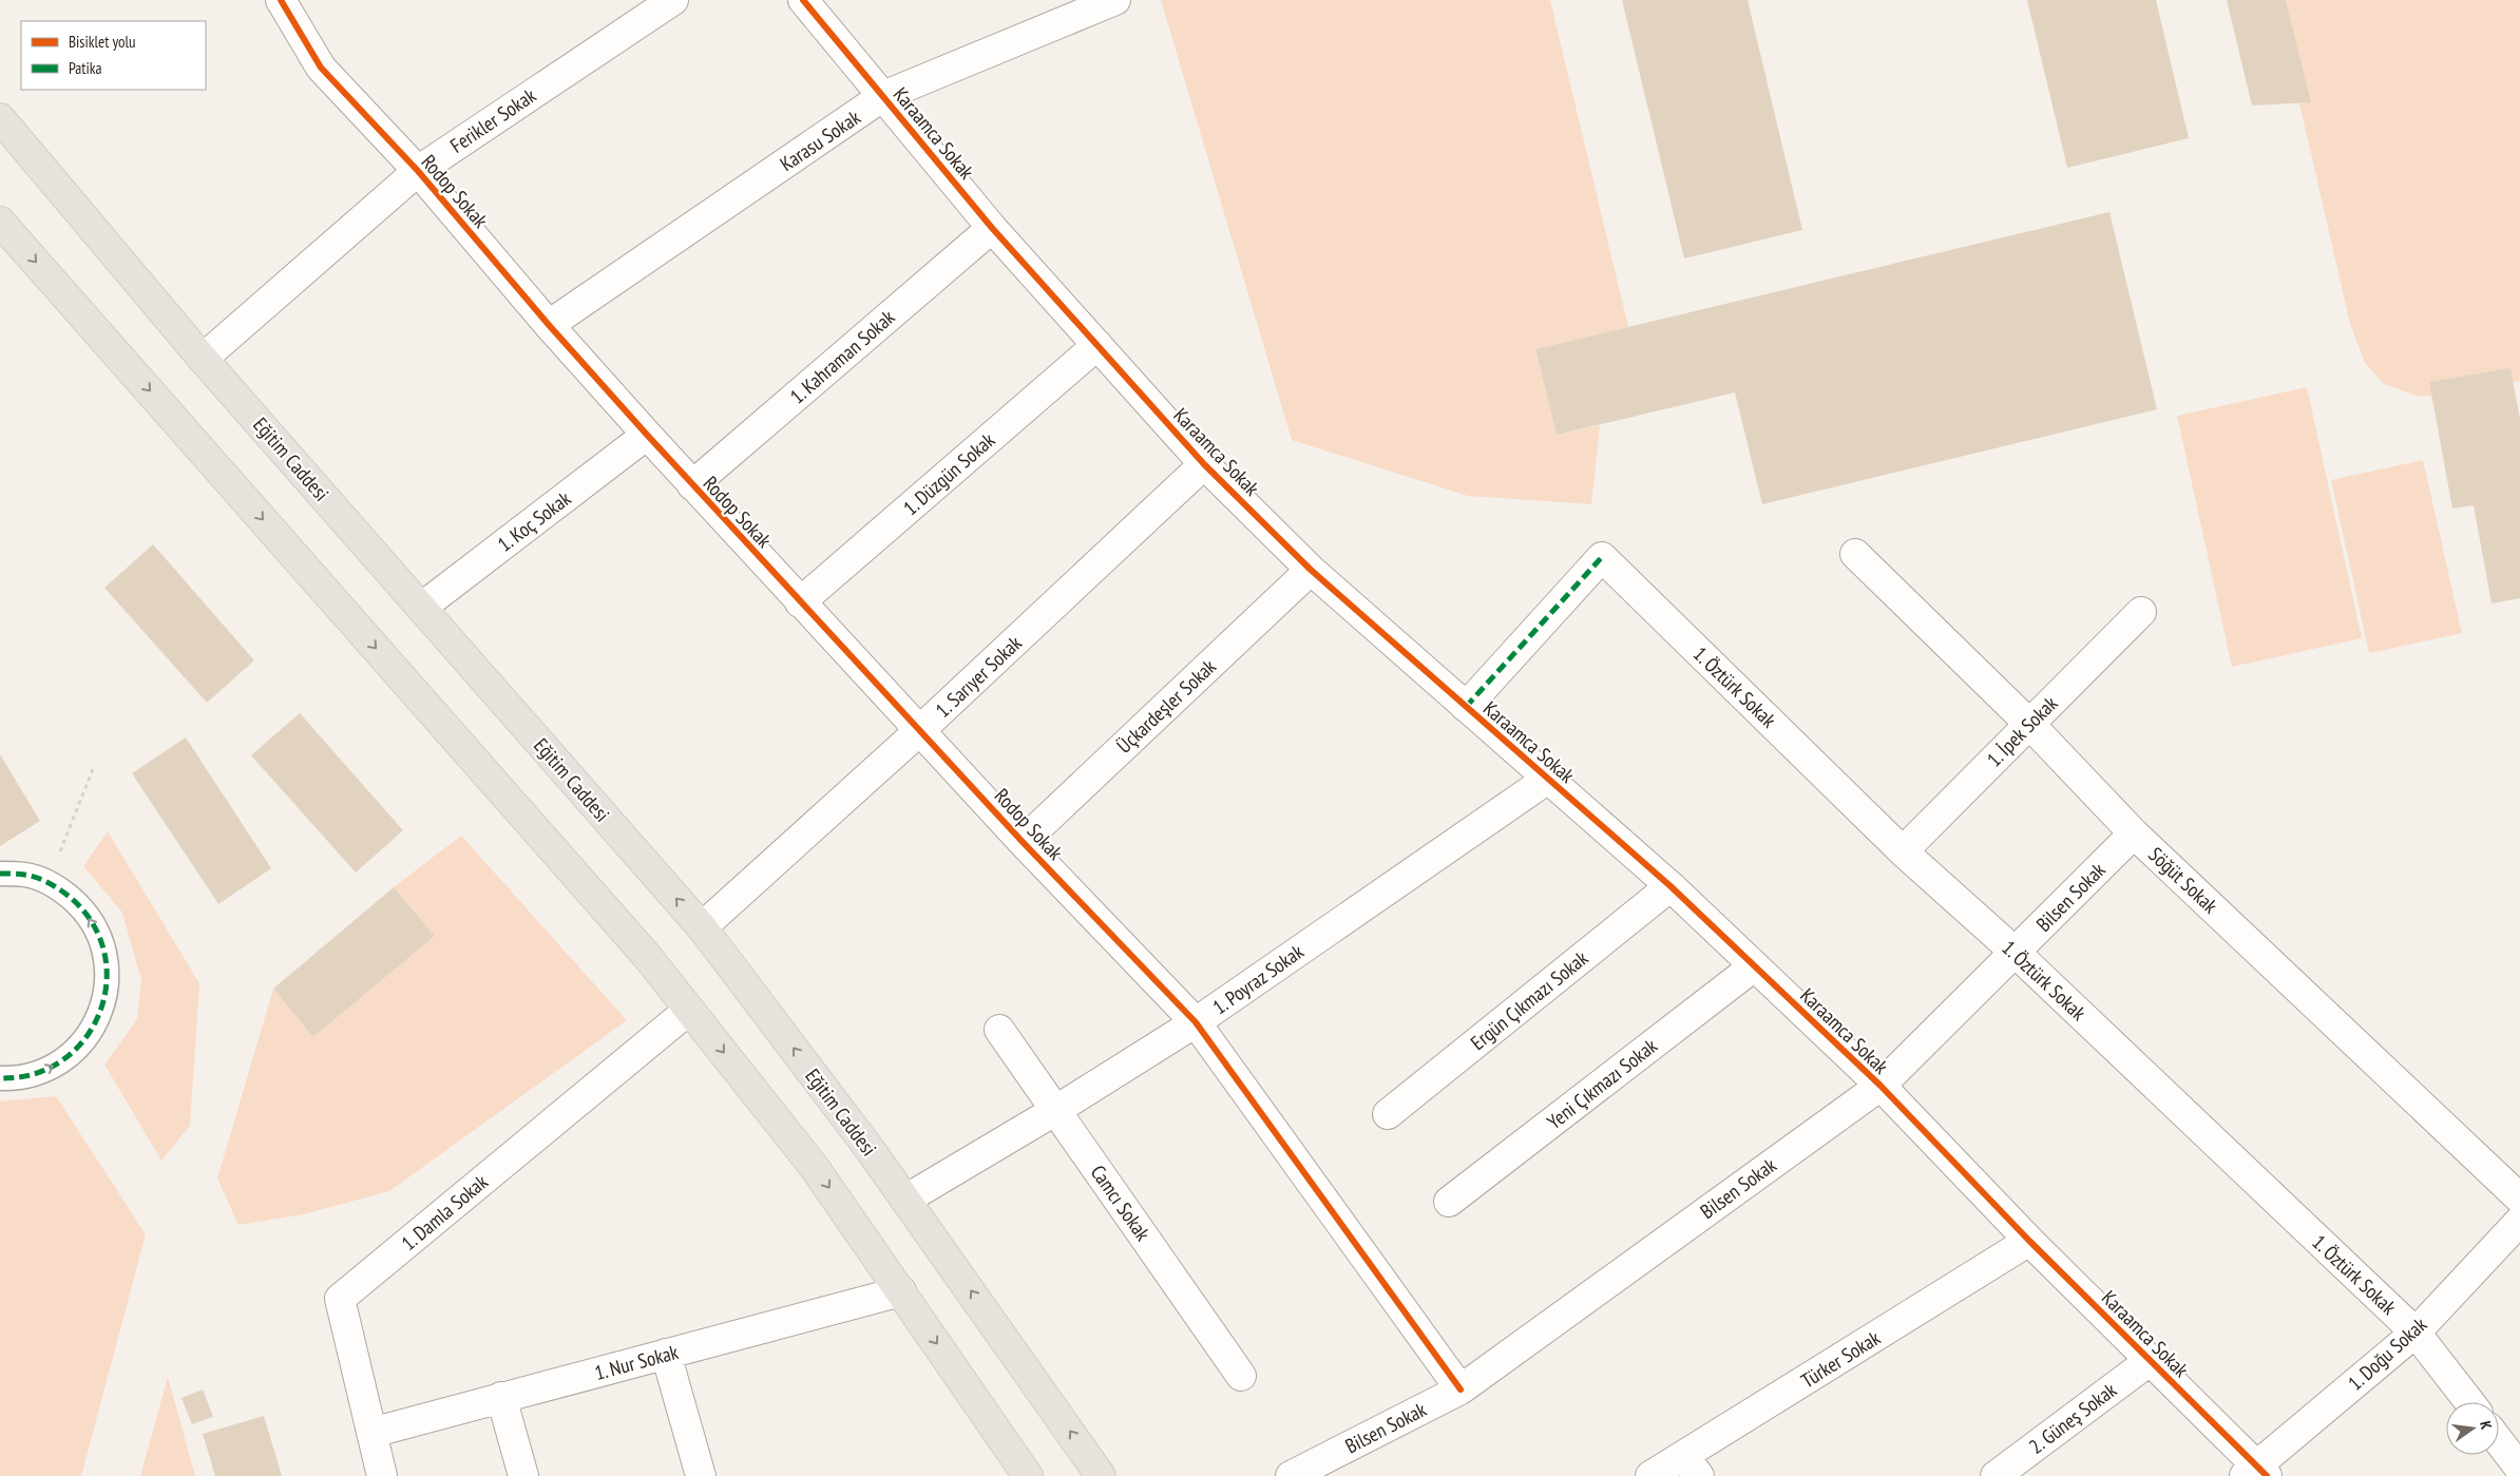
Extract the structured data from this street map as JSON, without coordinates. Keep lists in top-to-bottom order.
{
  "streets": {
    "main road": ["Eğitim Caddesi"],
    "street": [
      "Ferikler Sokak",
      "Karaamca Sokak",
      "Karasu Sokak",
      "Rodop Sokak",
      "1. Kahraman Sokak",
      "1. Düzgün Sokak",
      "1. Koç Sokak",
      "1. Sarıyer Sokak",
      "1. Öztürk Sokak",
      "Üçkardeşler Sokak",
      "1. İpek Sokak",
      "Söğüt Sokak",
      "Bilsen Sokak",
      "1. Poyraz Sokak",
      "Ergün Çıkmazı Sokak",
      "Yeni Çıkmazı Sokak",
      "Camcı Sokak",
      "1. Damla Sokak",
      "1. Doğu Sokak",
      "Türker Sokak",
      "1. Nur Sokak",
      "2. Güneş Sokak"
    ]
  },
  "crossings": [
    ["Ferikler Sokak", "Rodop Sokak"],
    ["Ferikler Sokak", "Eğitim Caddesi"],
    ["Karaamca Sokak", "Karasu Sokak"],
    ["Karaamca Sokak", "1. Kahraman Sokak"],
    ["Karaamca Sokak", "1. Düzgün Sokak"],
    ["Karaamca Sokak", "1. Sarıyer Sokak"],
    ["Karaamca Sokak", "1. Öztürk Sokak"],
    ["Karaamca Sokak", "Üçkardeşler Sokak"],
    ["Karaamca Sokak", "Bilsen Sokak"],
    ["Karaamca Sokak", "1. Poyraz Sokak"],
    ["Karaamca Sokak", "Ergün Çıkmazı Sokak"],
    ["Karaamca Sokak", "Yeni Çıkmazı Sokak"],
    ["Karaamca Sokak", "1. Doğu Sokak"],
    ["Karaamca Sokak", "Türker Sokak"],
    ["Karaamca Sokak", "2. Güneş Sokak"],
    ["Karasu Sokak", "Rodop Sokak"],
    ["Rodop Sokak", "1. Kahraman Sokak"],
    ["Rodop Sokak", "1. Düzgün Sokak"],
    ["Rodop Sokak", "1. Koç Sokak"],
    ["Rodop Sokak", "1. Sarıyer Sokak"],
    ["Rodop Sokak", "Üçkardeşler Sokak"],
    ["Rodop Sokak", "Bilsen Sokak"],
    ["Rodop Sokak", "1. Poyraz Sokak"],
    ["Eğitim Caddesi", "1. Koç Sokak"],
    ["Eğitim Caddesi", "1. Sarıyer Sokak"],
    ["Eğitim Caddesi", "1. Poyraz Sokak"],
    ["1. Öztürk Sokak", "1. İpek Sokak"],
    ["1. Öztürk Sokak", "Bilsen Sokak"],
    ["1. Öztürk Sokak", "1. Doğu Sokak"],
    ["1. İpek Sokak", "Söğüt Sokak"],
    ["Söğüt Sokak", "Bilsen Sokak"],
    ["1. Poyraz Sokak", "Camcı Sokak"],
    ["1. Damla Sokak", "1. Nur Sokak"]
  ],
  "legend": ["Bisiklet yolu", "Patika"],
  "north": "right"
}
